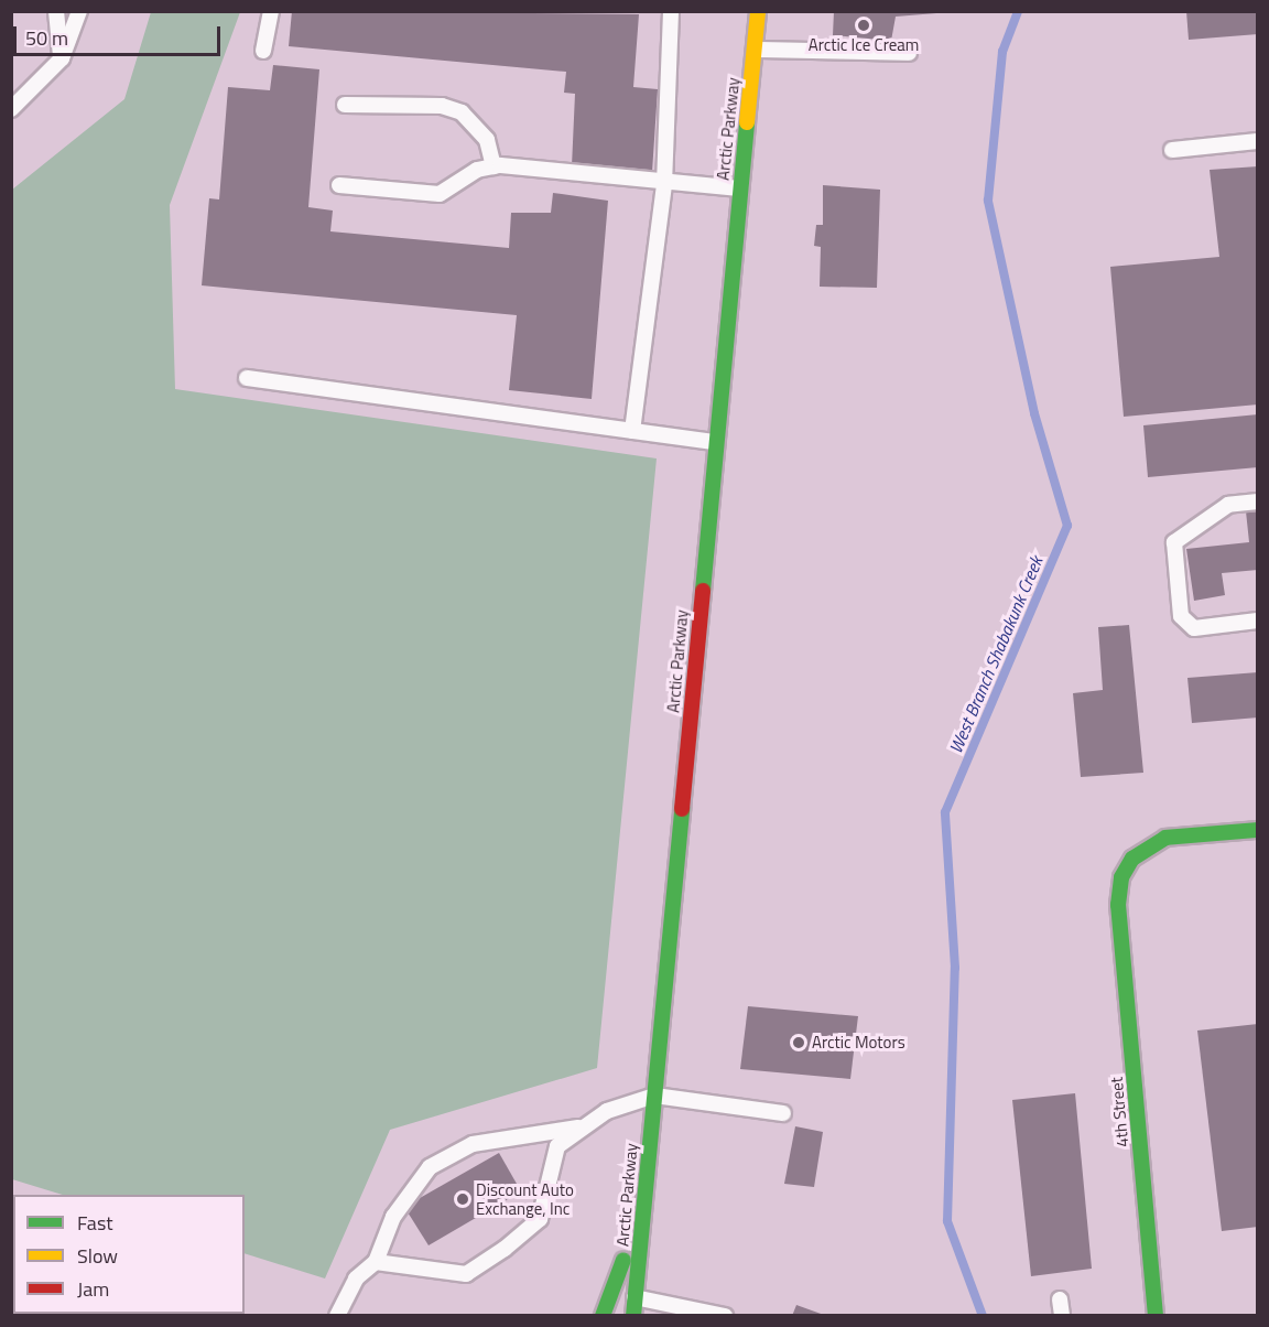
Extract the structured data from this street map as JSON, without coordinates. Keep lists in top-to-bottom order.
{
  "streets": {
    "street": ["Arctic Parkway", "4th Street"]
  },
  "water": ["West Branch Shabakunk Creek"],
  "places": ["Arctic Ice Cream", "Arctic Motors", "Discount Auto Exchange, Inc"],
  "legend": ["Fast", "Slow", "Jam"],
  "scale_bar": "50 m"
}
